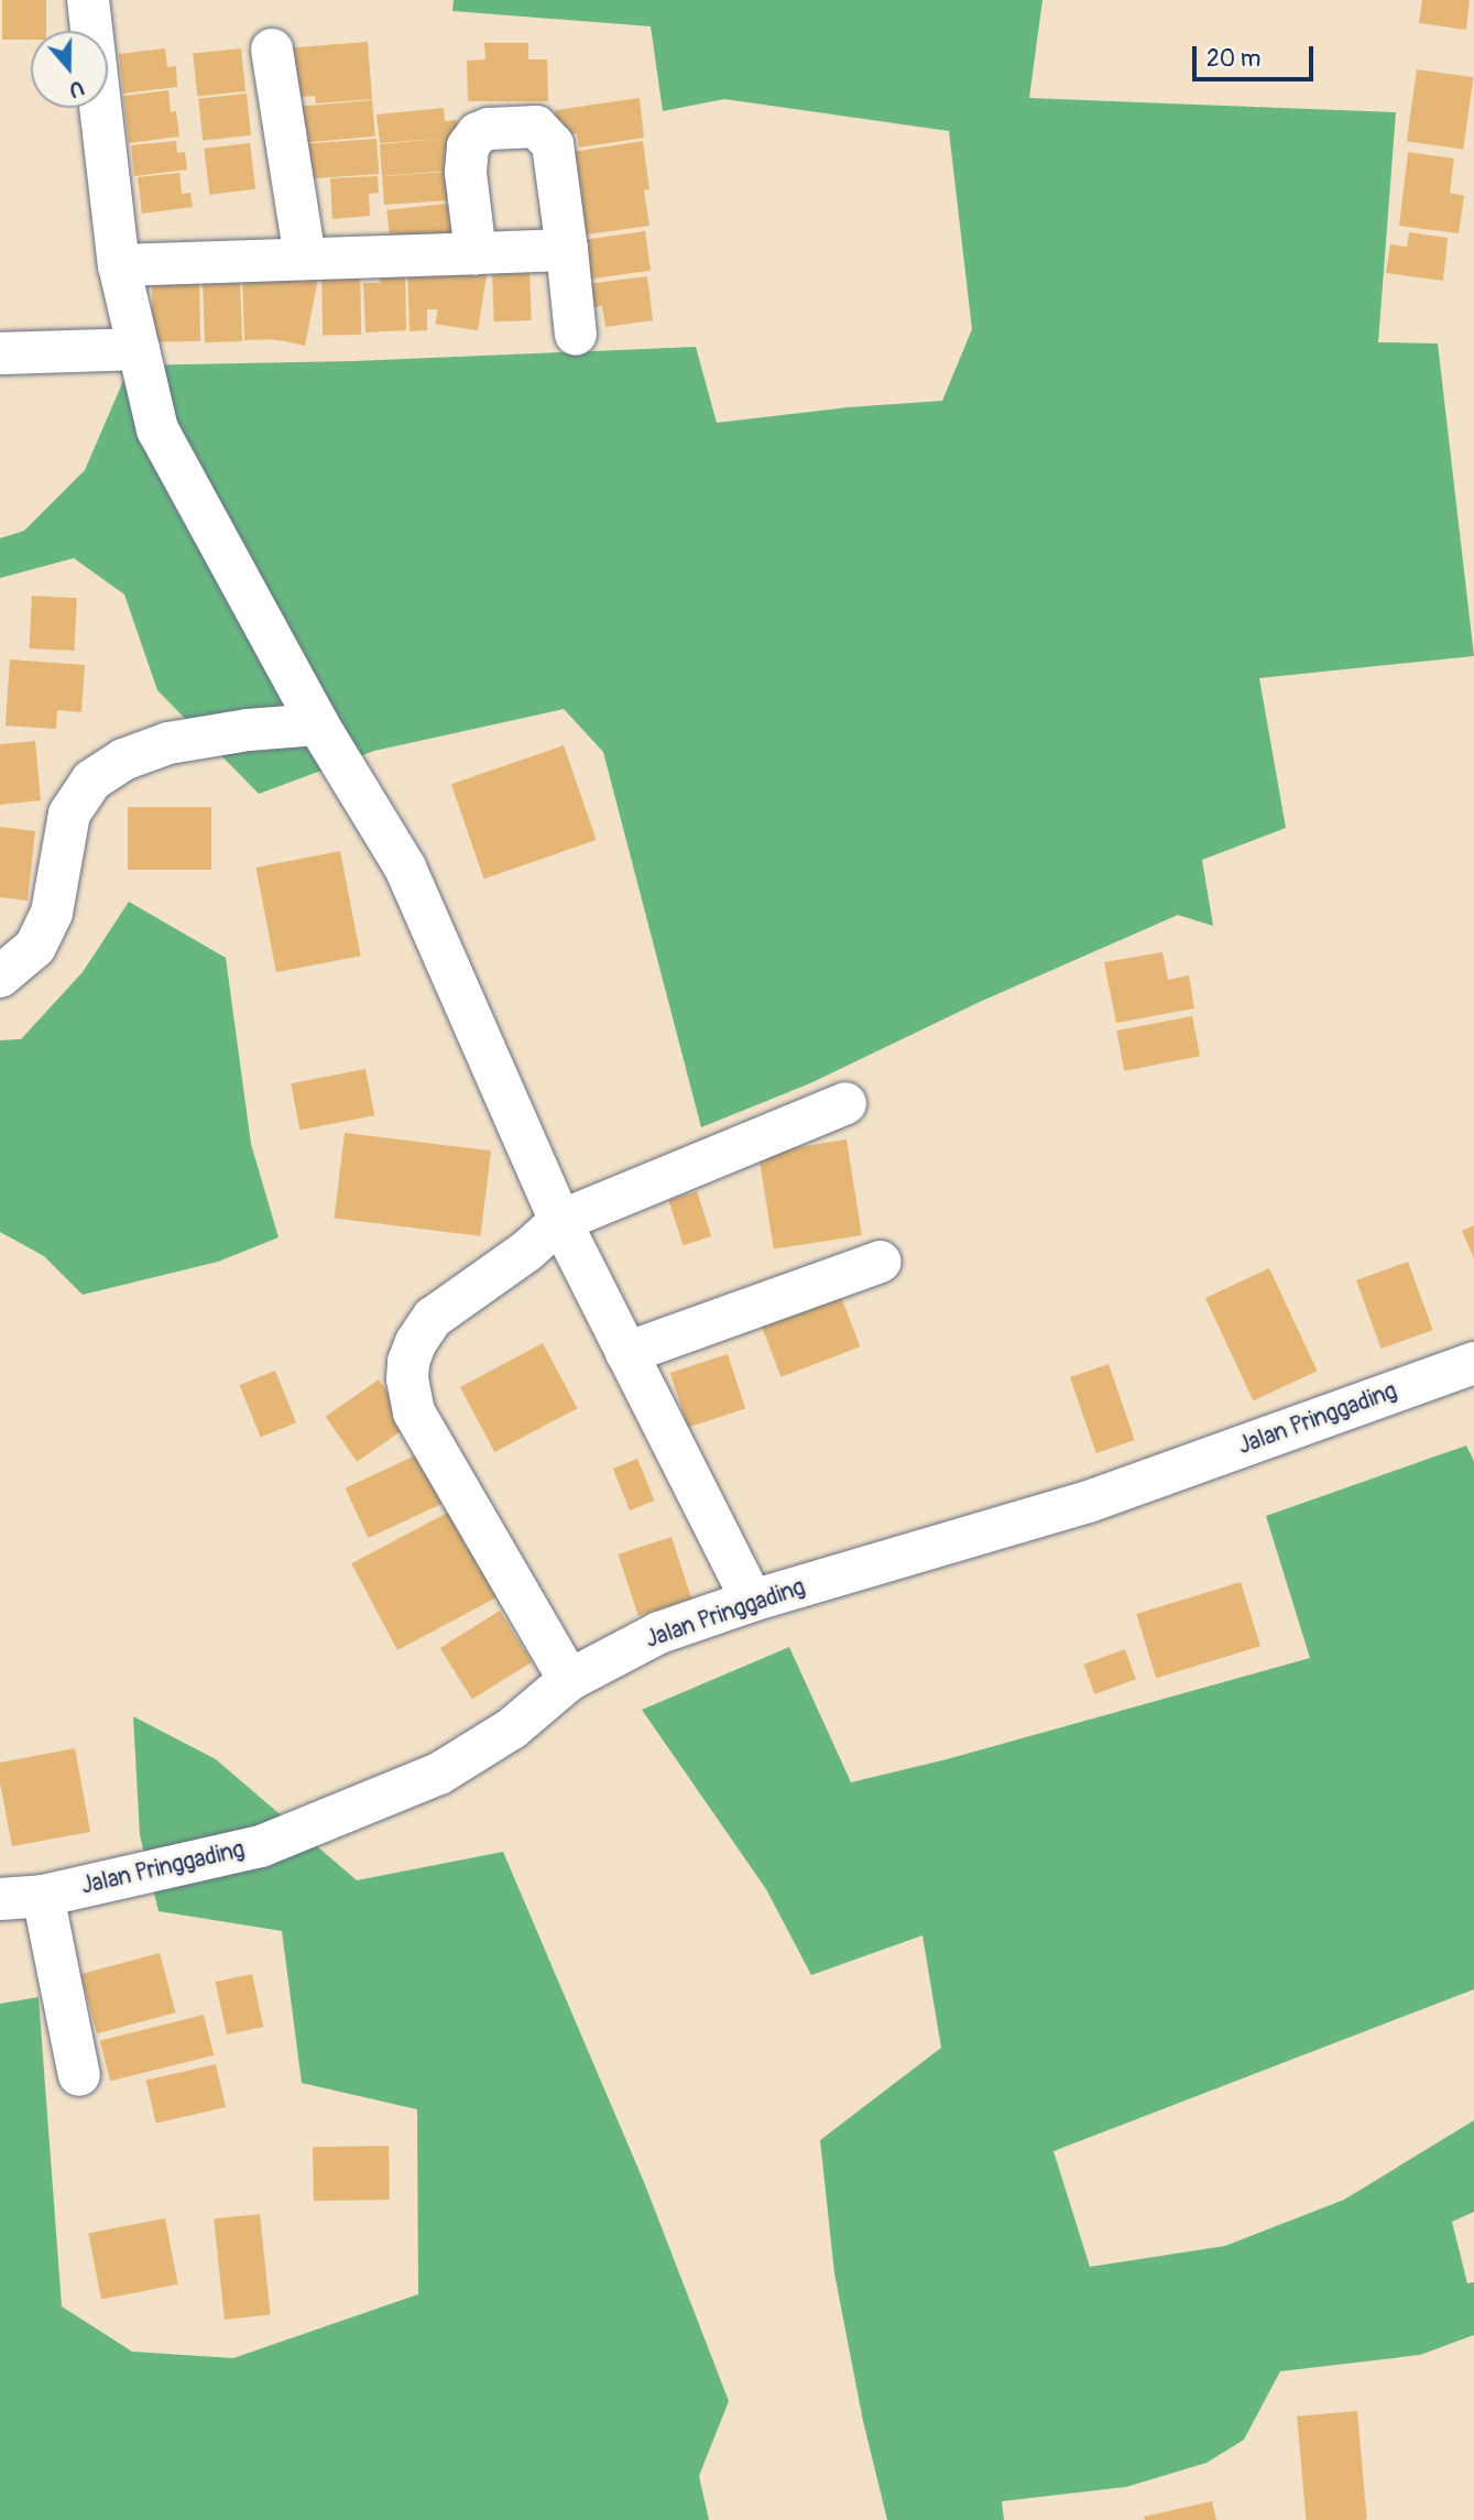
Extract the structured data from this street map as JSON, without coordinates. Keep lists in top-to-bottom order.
{
  "streets": {
    "street": ["Jalan Pringgading"]
  },
  "scale_bar": "20 m",
  "north": "bottom"
}
